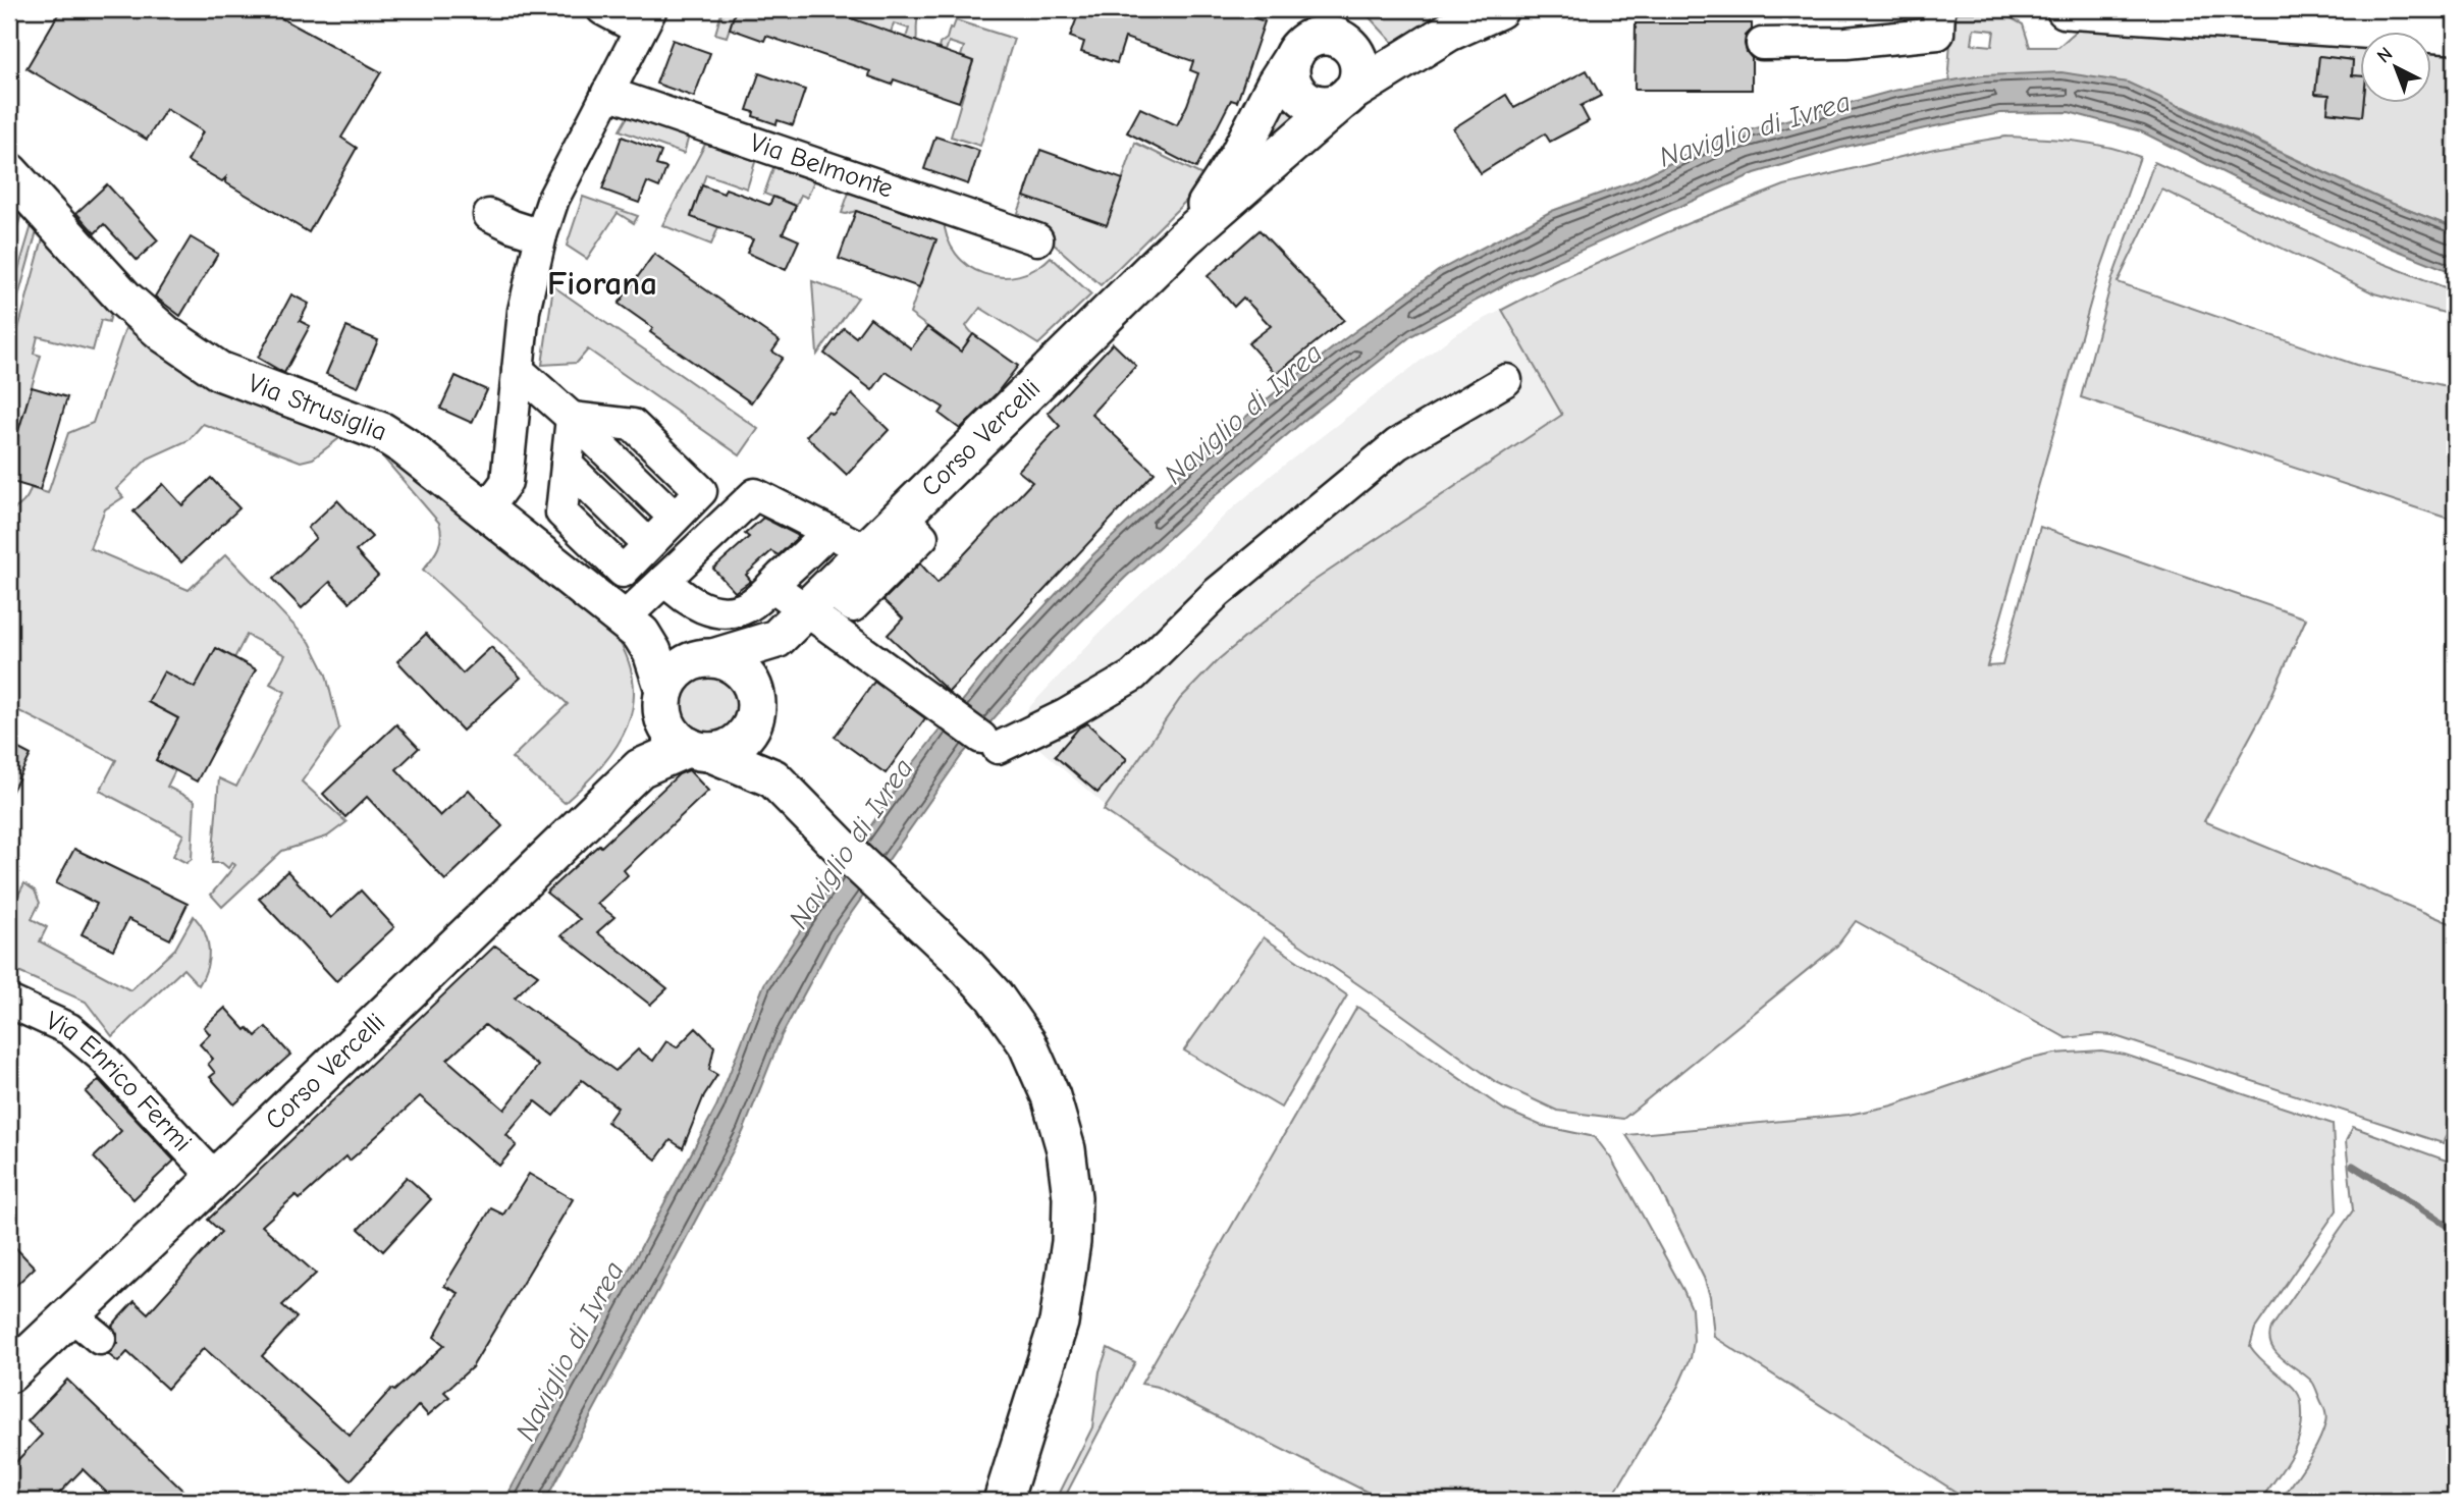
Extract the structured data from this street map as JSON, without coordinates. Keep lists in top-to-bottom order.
{
  "streets": {
    "main road": ["Via Strusiglia", "Corso Vercelli"],
    "street": ["Via Belmonte", "Via Enrico Fermi"]
  },
  "crossings": [
    ["Via Strusiglia", "Corso Vercelli"],
    ["Corso Vercelli", "Via Enrico Fermi"]
  ],
  "districts": ["Fiorana"],
  "water": ["Naviglio di Ivrea"],
  "north": "top left"
}
